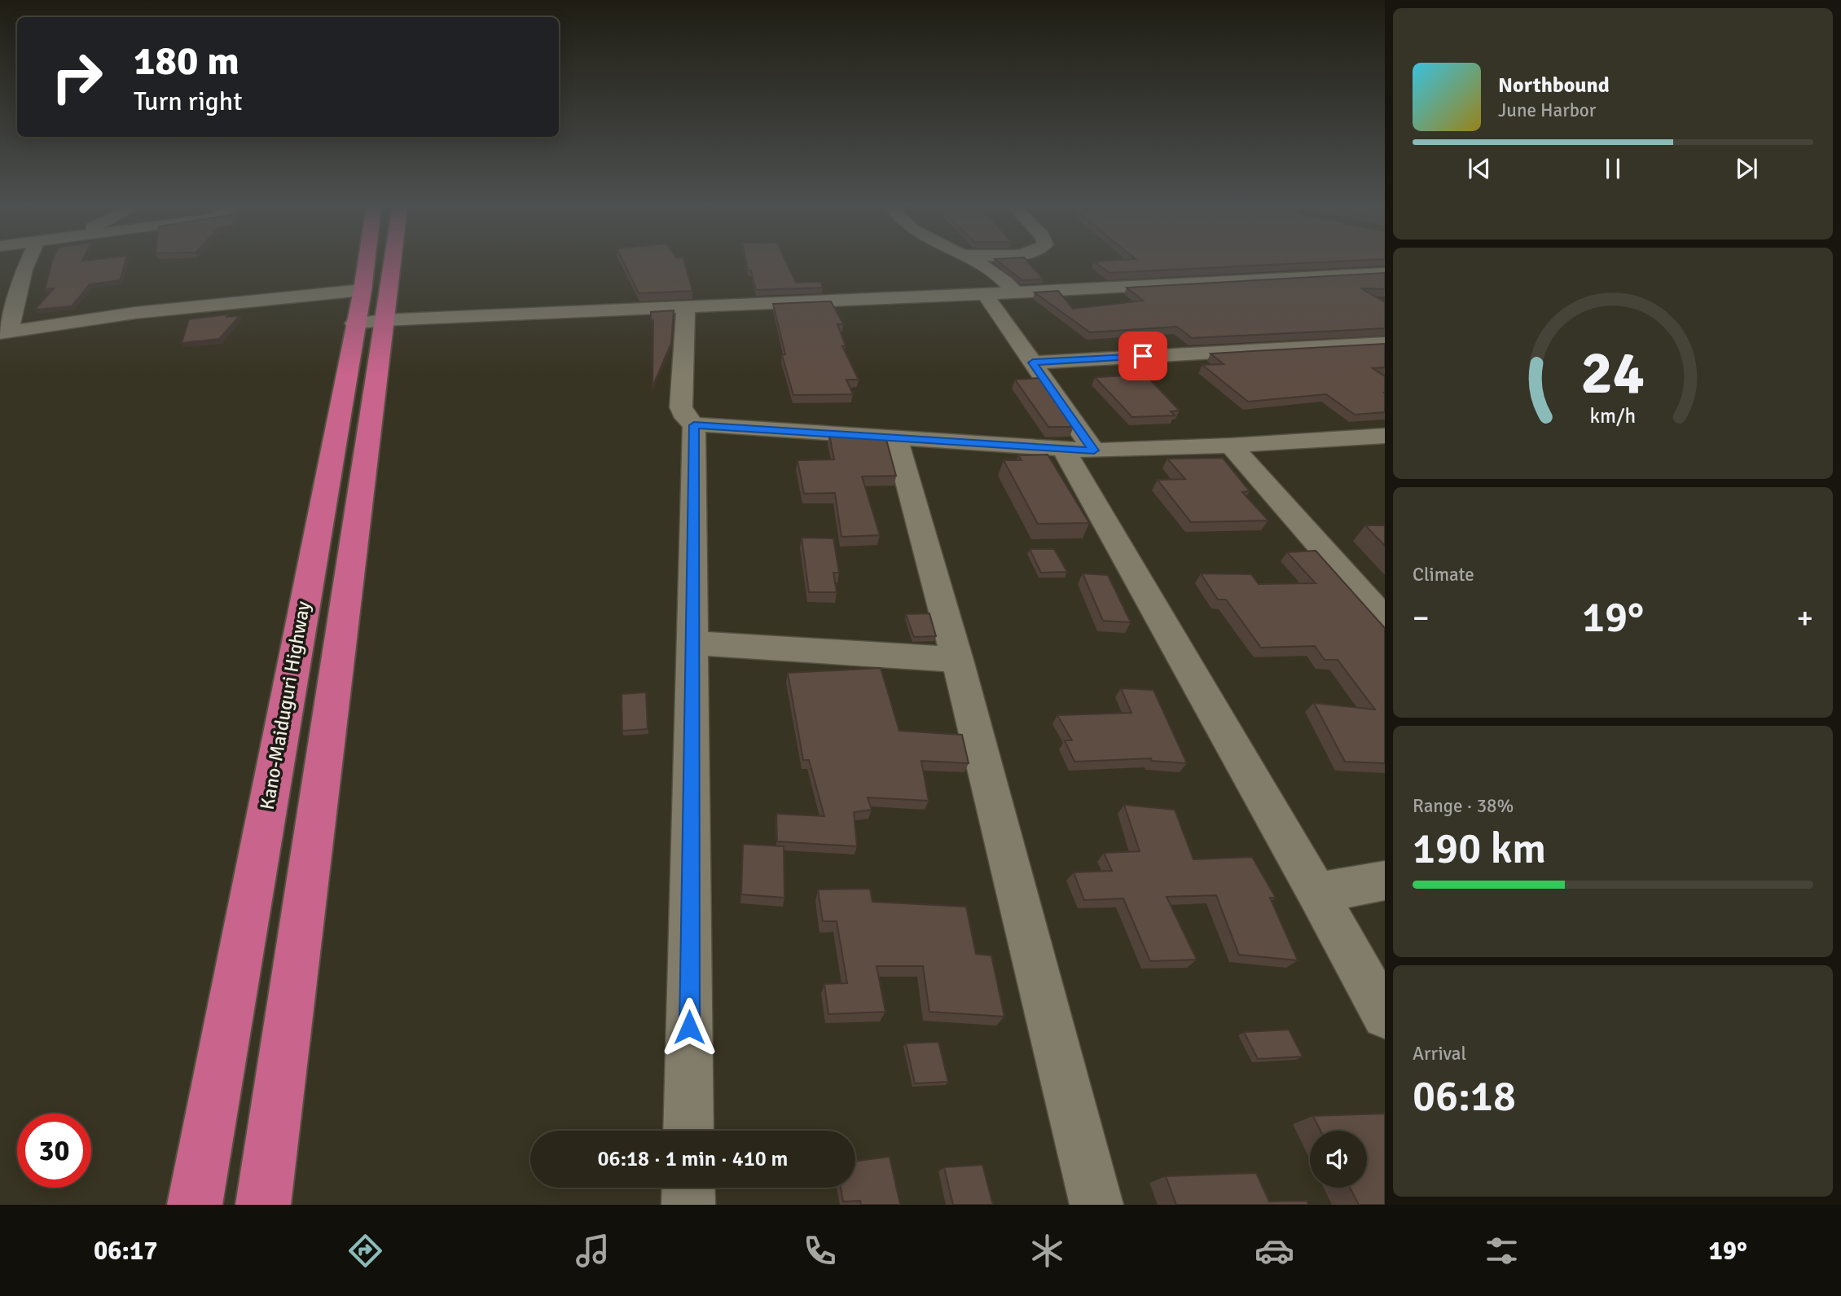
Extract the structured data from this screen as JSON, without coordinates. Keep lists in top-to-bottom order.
{
  "streets": {
    "highway": ["Kano-Maiduguri Highway"]
  },
  "page": {
    "turn": ["180 m", "Turn right"],
    "song": ["Northbound", "June Harbor"],
    "tile": [
      "Climate",
      ["Range · 38%", "190 km"],
      ["Arrival", "06:18"]
    ],
    "heat": ["−", "19°", "+"],
    "limit": "30",
    "trip": "06:18 · 1 min · 410 m",
    "tabs": ["06:17", "19°"],
    "gauge": ["24", "km/h"]
  }
}
